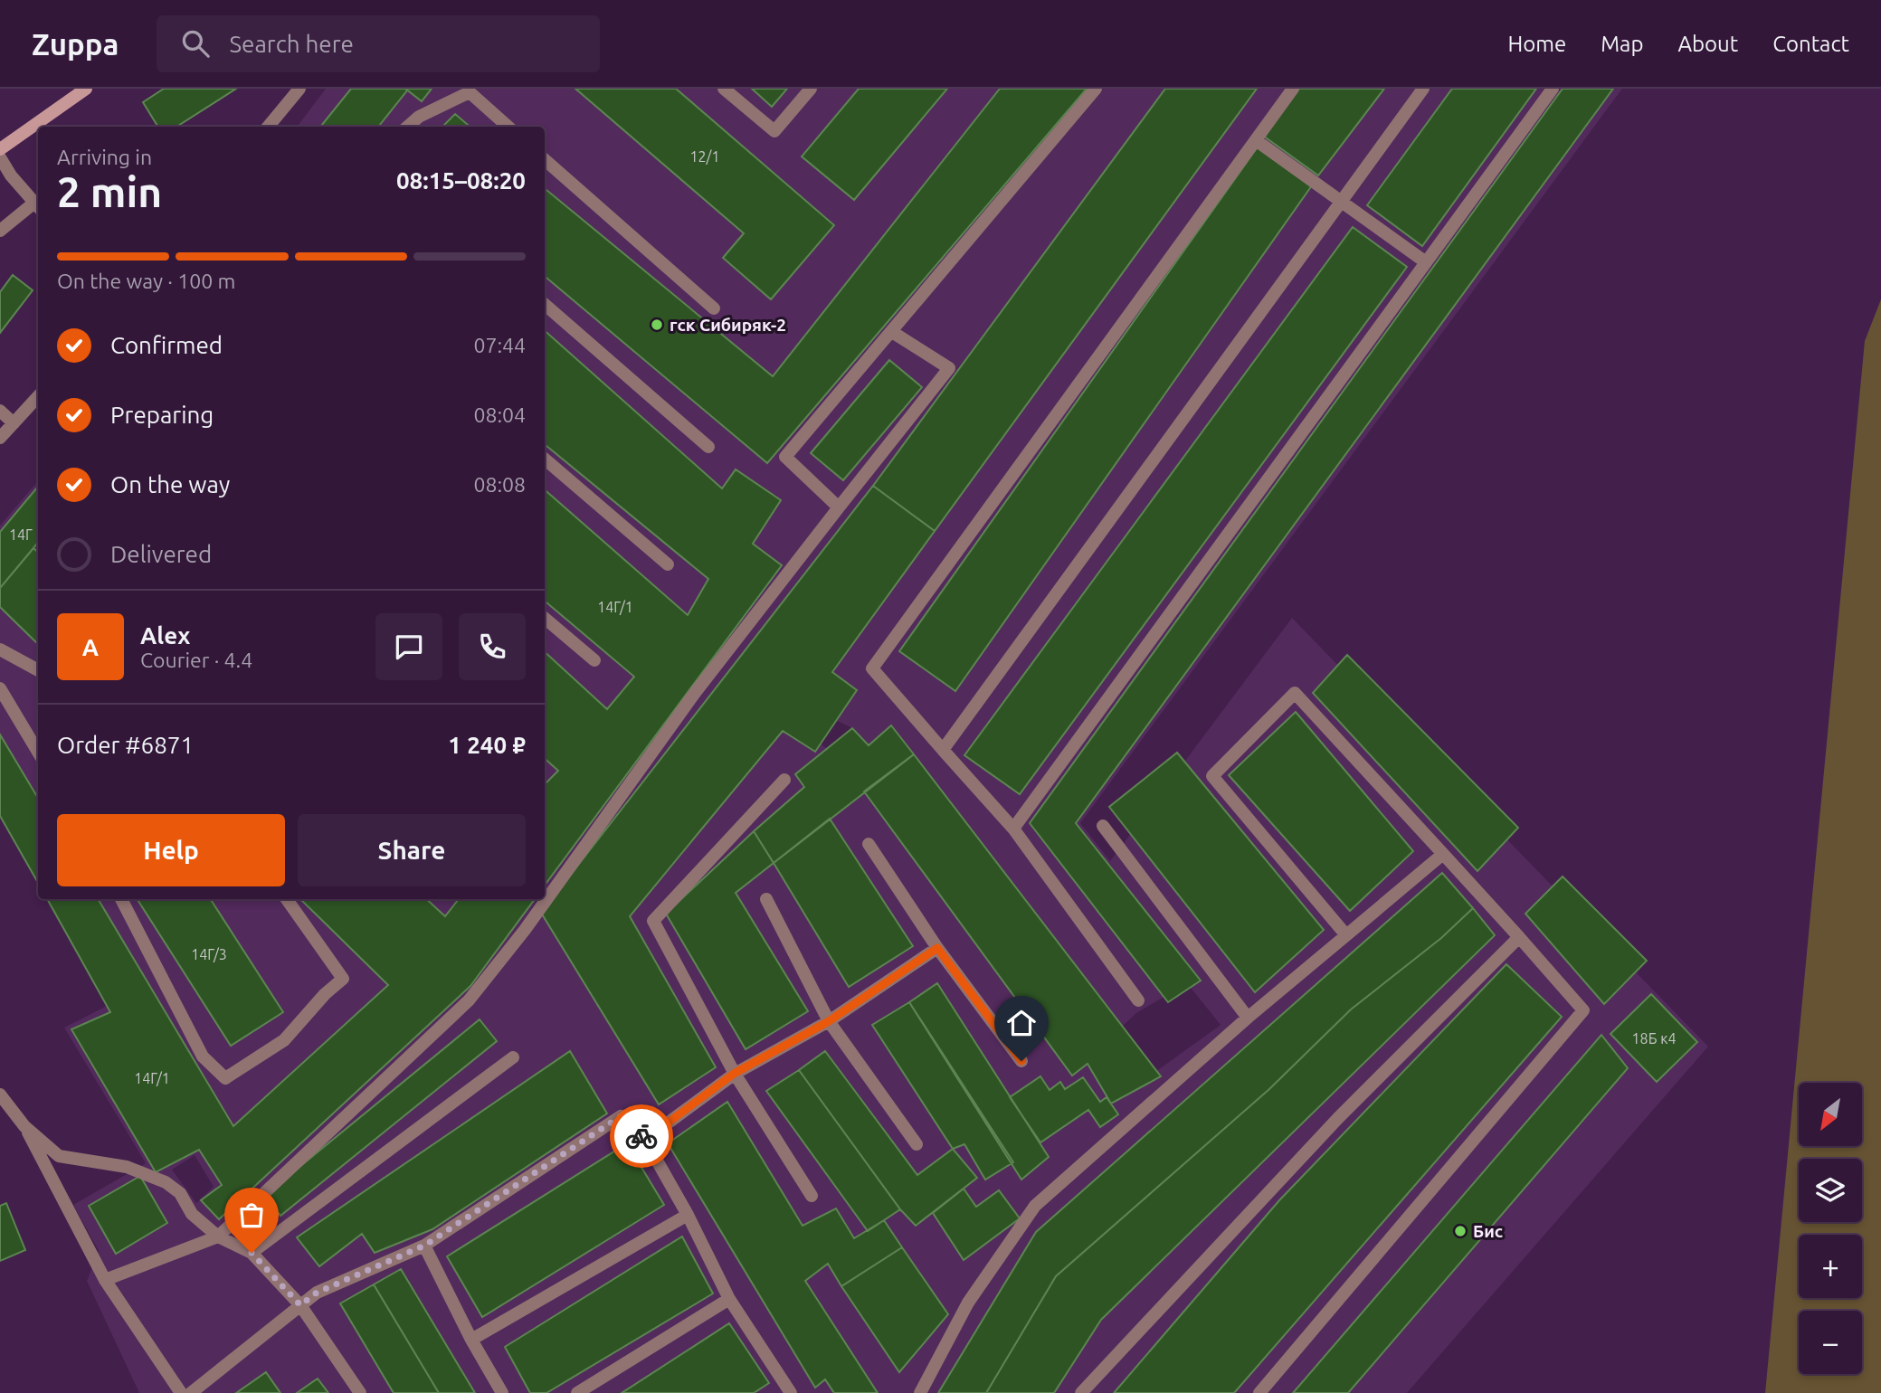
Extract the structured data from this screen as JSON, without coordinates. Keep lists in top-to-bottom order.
{
  "places": ["гск Сибиряк-2", "Бис"],
  "house_numbers": [
    "12/1",
    "14Г",
    "14Г/1",
    "14Г/3",
    "18Б к4",
    "14Г/1"
  ],
  "north": "bottom left",
  "page": {
    "header": "Zuppa",
    "search": "Search here",
    "nav": [
      "Home",
      "Map",
      "About",
      "Contact"
    ],
    "heading": ["2 min", "Arriving in", "08:15–08:20"],
    "panel": [
      "Alex",
      "Courier · 4.4",
      "Order #6871",
      "1 240 ₽"
    ],
    "bar": "On the way · 100 m",
    "list": [
      ["Confirmed", "07:44"],
      ["Preparing", "08:04"],
      ["On the way", "08:08"],
      "Delivered"
    ],
    "round": "A",
    "buttons": ["Help", "Share"],
    "map_buttons": ["+", "−"]
  }
}
